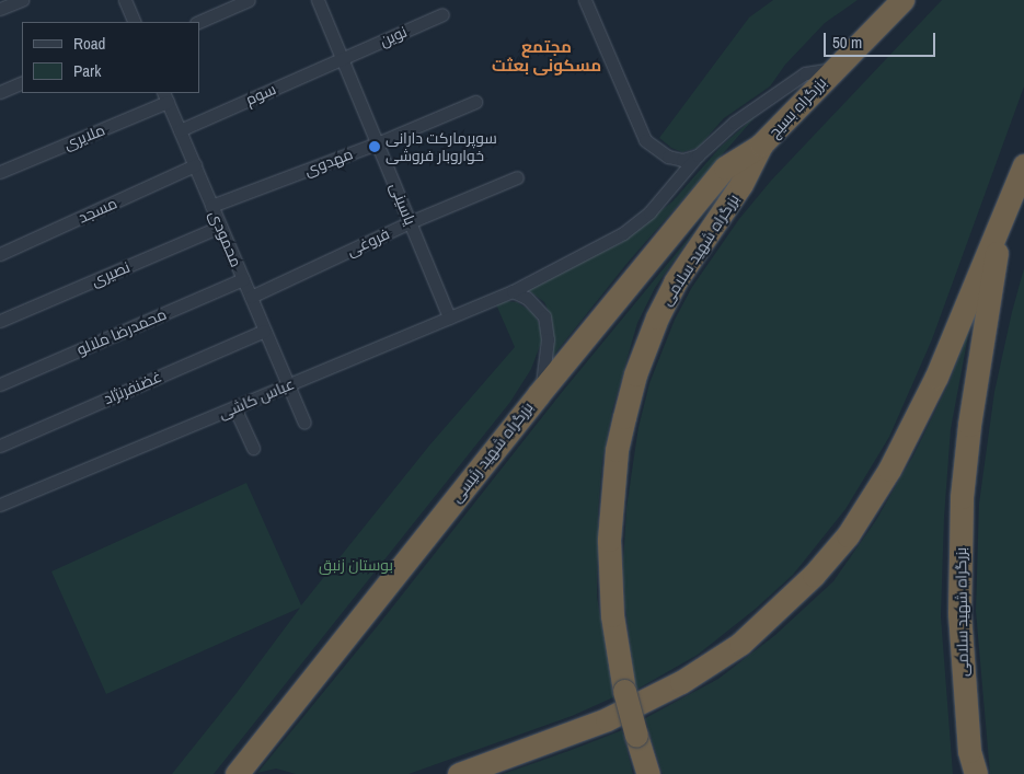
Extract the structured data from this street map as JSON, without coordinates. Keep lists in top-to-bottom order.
{
  "streets": {
    "highway": ["بزرگراه بسیج", "بزرگراه شهید سلامی", "بزرگراه شهید رئیسی"],
    "street": [
      "نوین",
      "سوم",
      "ملایری",
      "مهدوی",
      "یاسینی",
      "مسجد",
      "محمودی",
      "فروغی",
      "نصیری",
      "محمدرضا ملالو",
      "غضنفرنژاد",
      "عباس کاشی"
    ]
  },
  "crossings": [
    ["نوین", "سوم"],
    ["نوین", "یاسینی"],
    ["سوم", "یاسینی"],
    ["سوم", "محمودی"],
    ["بزرگراه بسیج", "بزرگراه شهید سلامی"],
    ["بزرگراه بسیج", "عباس کاشی"],
    ["بزرگراه بسیج", "بزرگراه شهید رئیسی"],
    ["ملایری", "محمودی"],
    ["مهدوی", "یاسینی"],
    ["مهدوی", "محمودی"],
    ["یاسینی", "فروغی"],
    ["یاسینی", "عباس کاشی"],
    ["مسجد", "محمودی"],
    ["محمودی", "فروغی"],
    ["محمودی", "نصیری"],
    ["محمودی", "محمدرضا ملالو"],
    ["محمودی", "غضنفرنژاد"],
    ["محمودی", "عباس کاشی"],
    ["بزرگراه شهید سلامی", "بزرگراه شهید رئیسی"]
  ],
  "districts": ["مجتمع مسکونی بعثت"],
  "parks": ["بوستان زنبق"],
  "places": ["سوپرمارکت دارانی خواروبار فروشی"],
  "legend": ["Road", "Park"],
  "scale_bar": "50 m"
}
